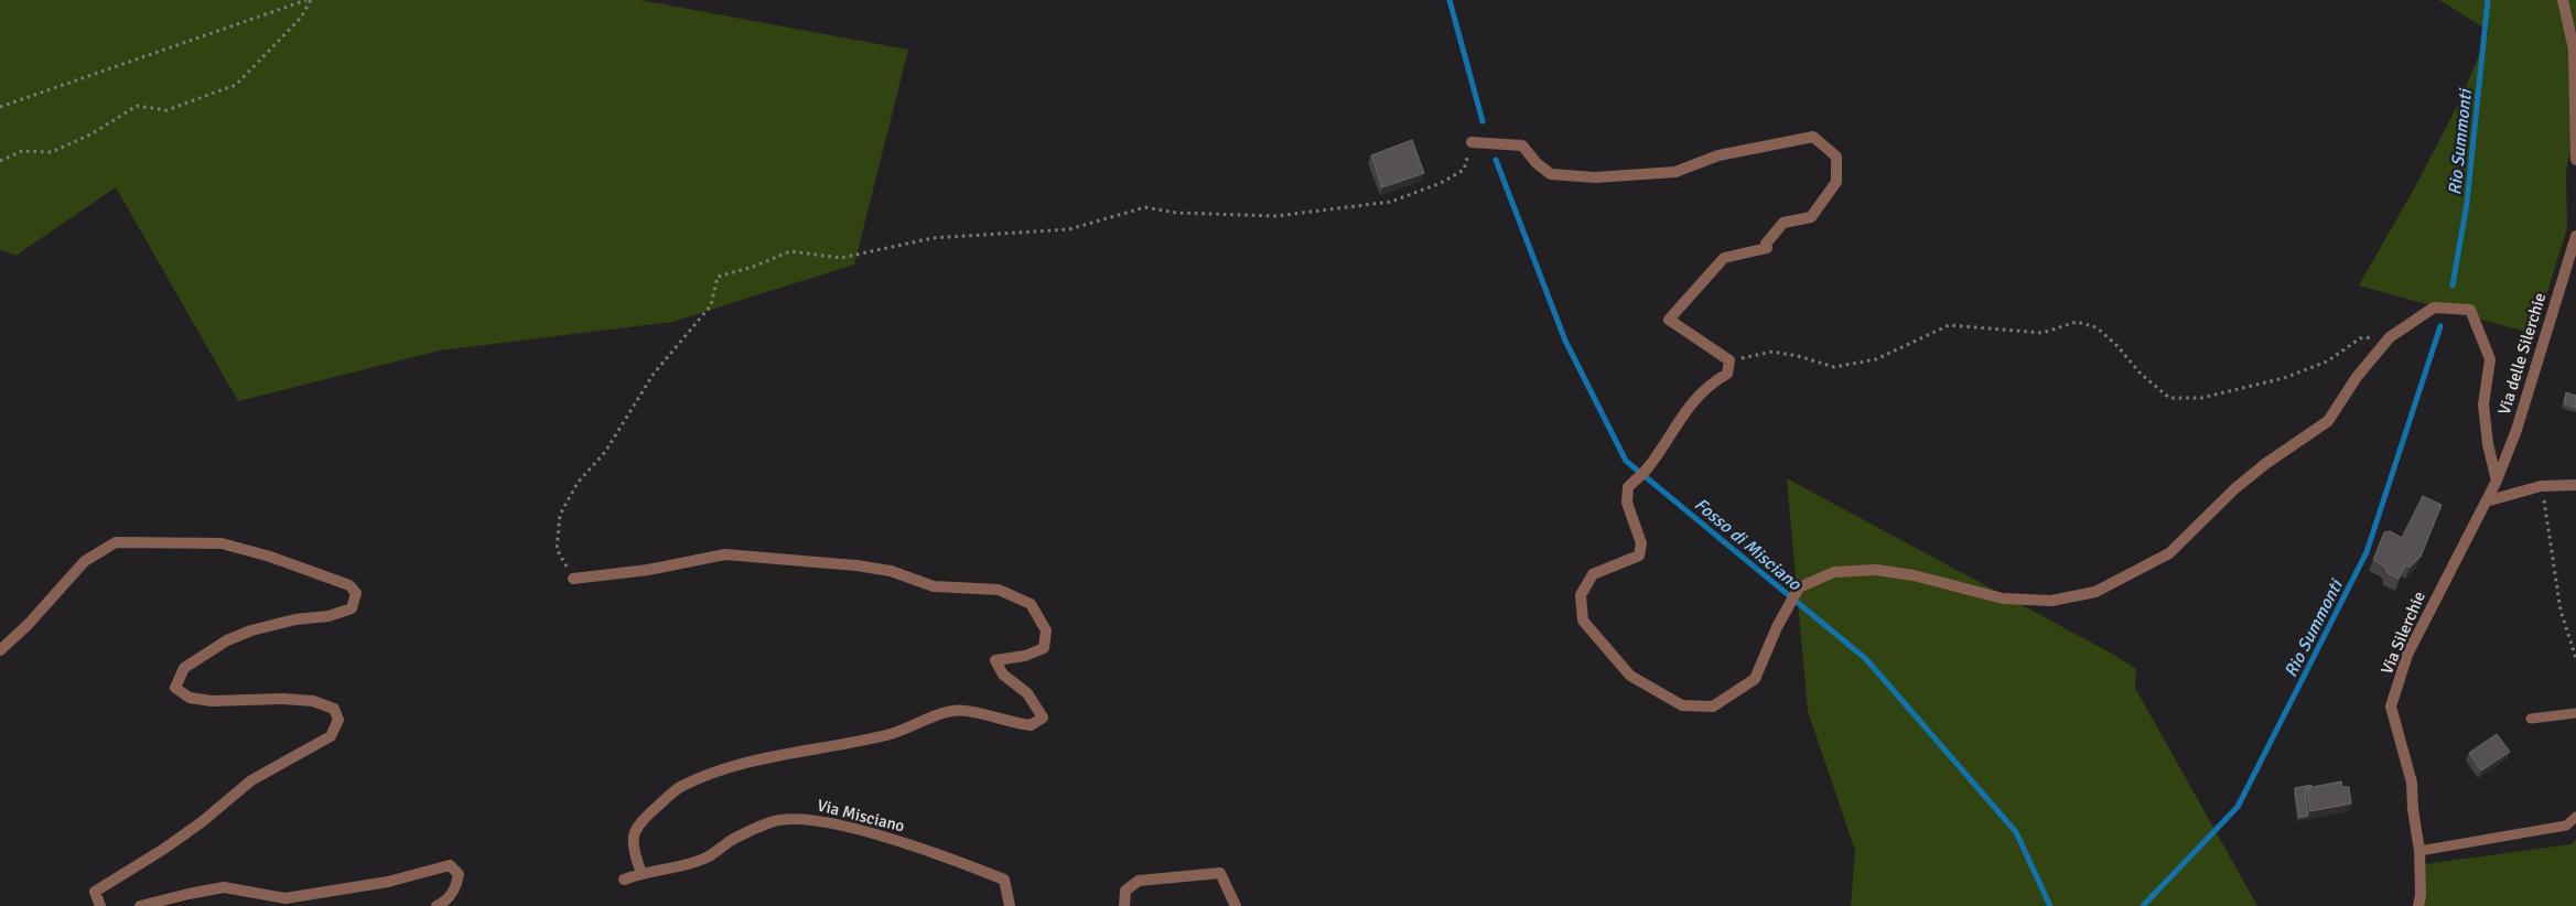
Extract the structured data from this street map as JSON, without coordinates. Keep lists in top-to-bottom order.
{
  "streets": {
    "street": ["Via delle Silerchie", "Via Silerchie", "Via Misciano"]
  },
  "crossings": [
    ["Via delle Silerchie", "Via Silerchie"]
  ],
  "water": ["Rio Summonti", "Fosso di Misciano"]
}
